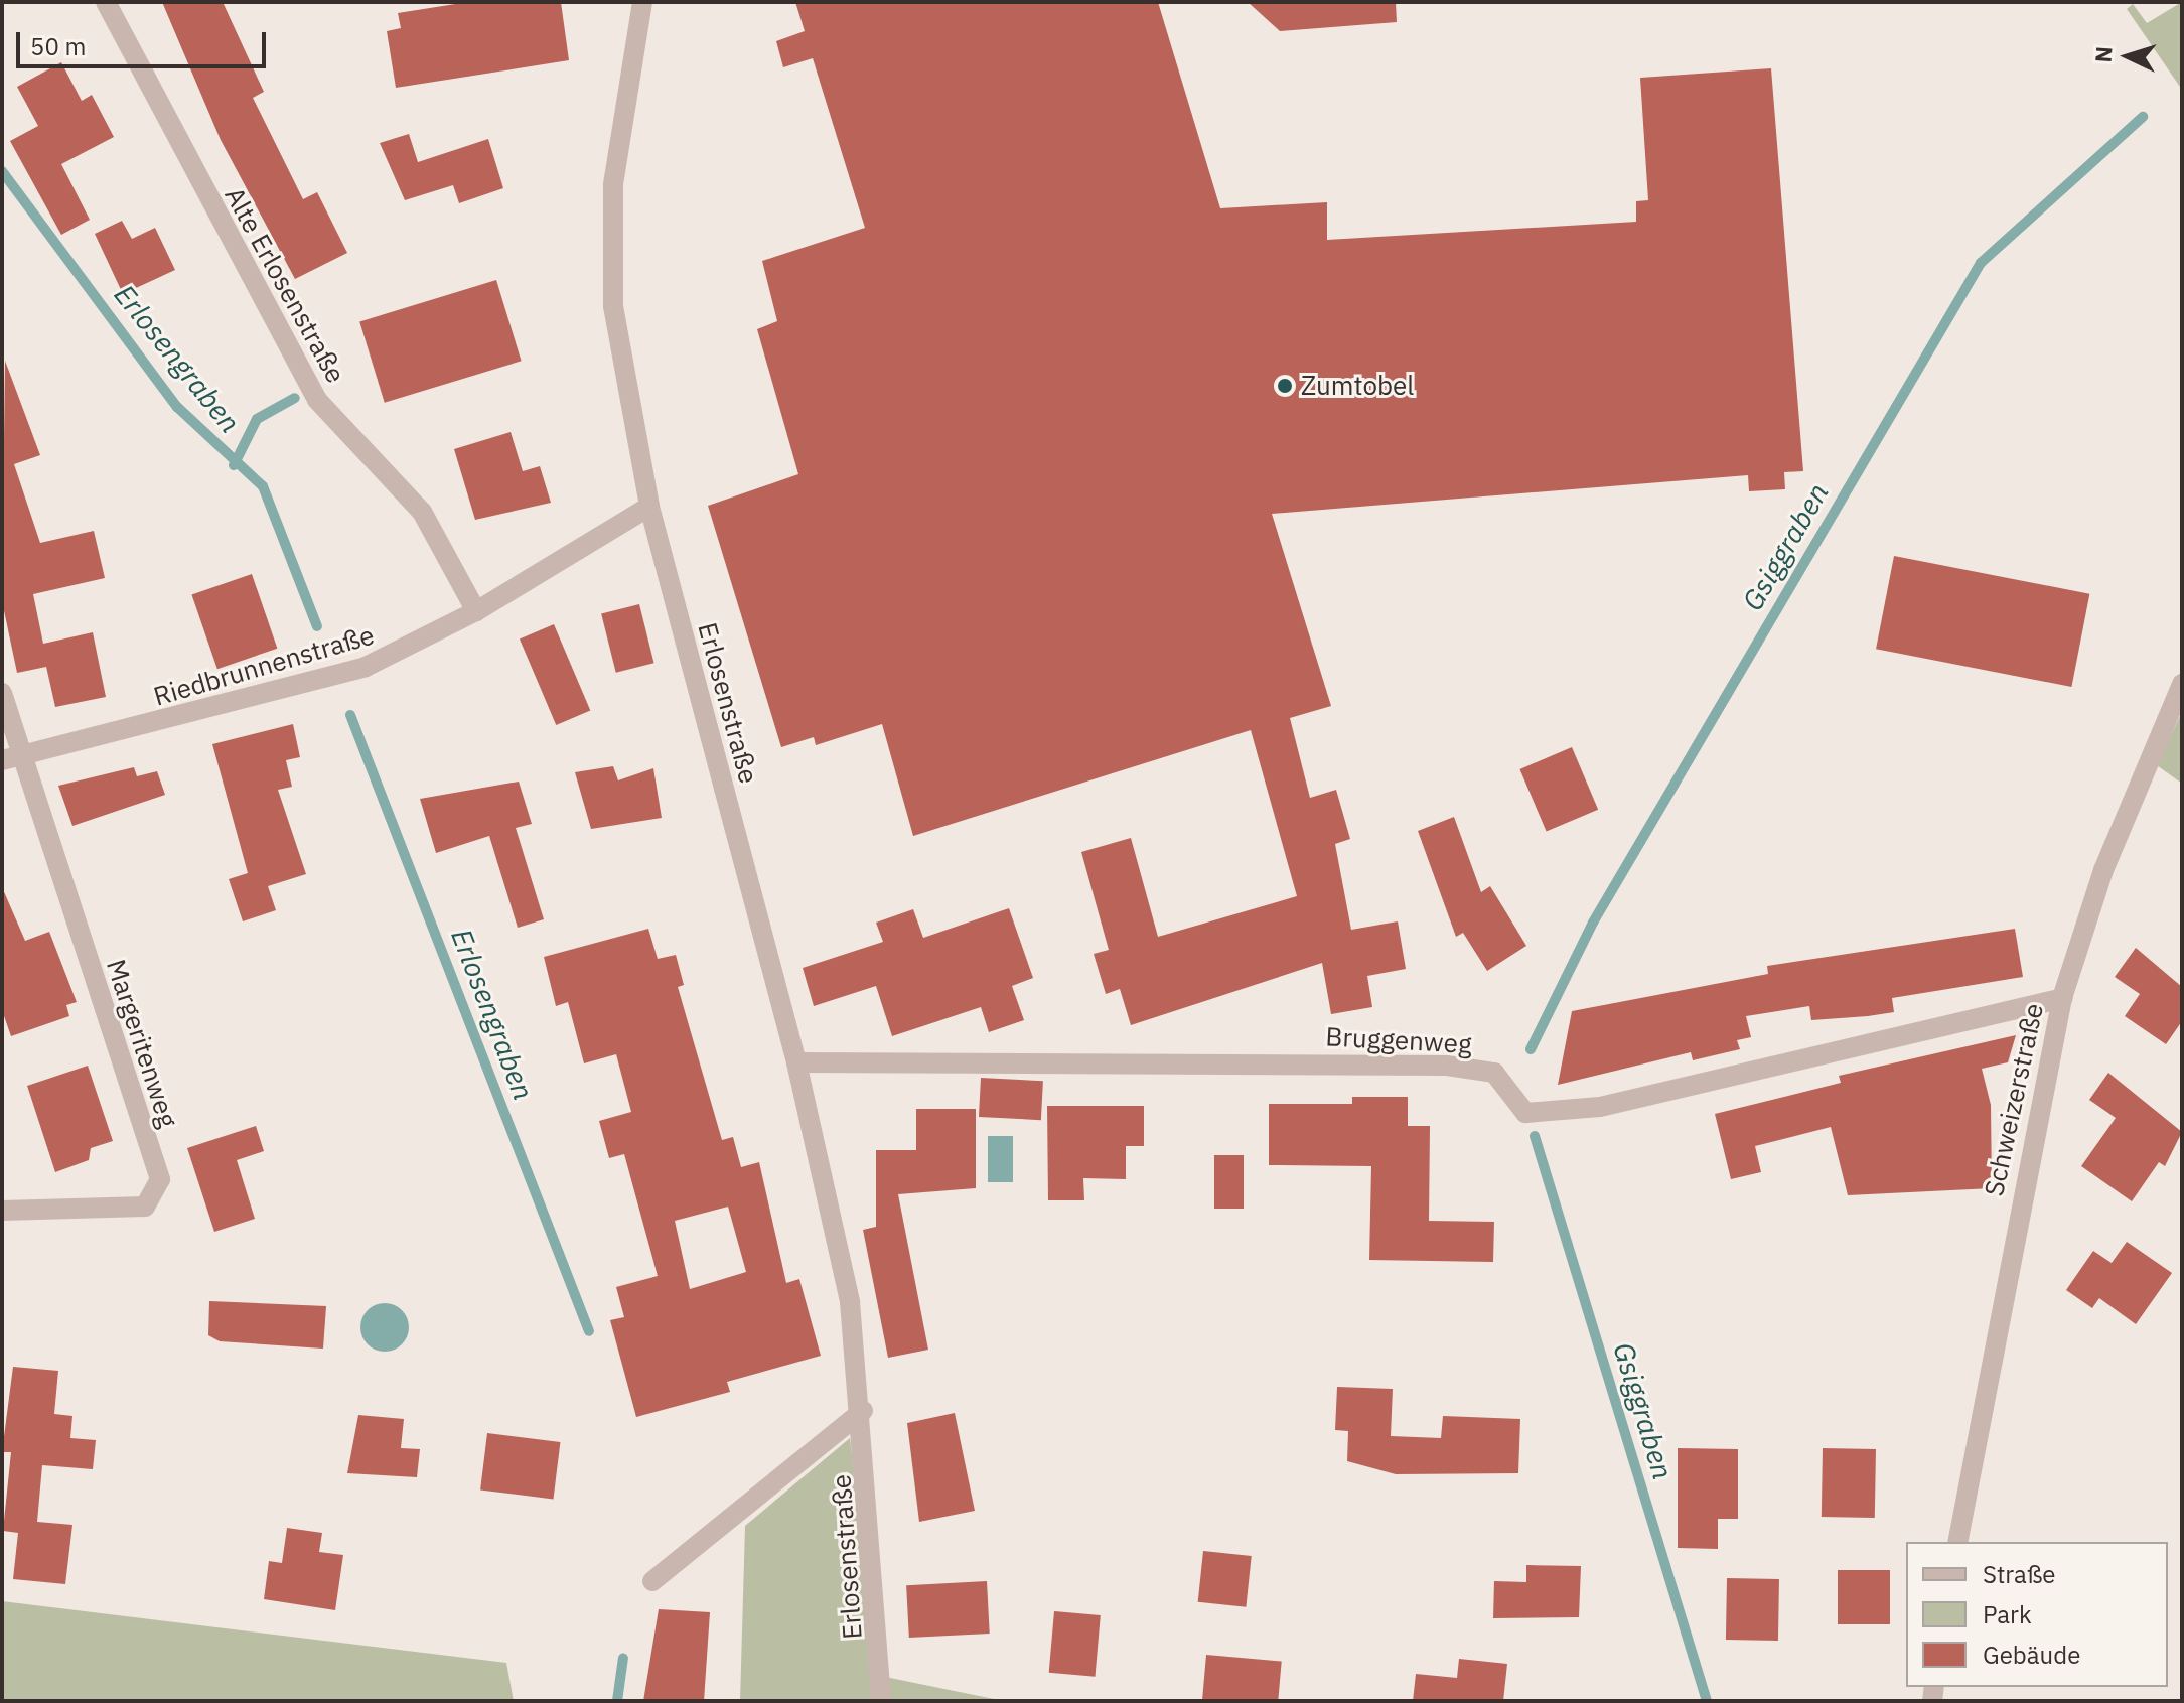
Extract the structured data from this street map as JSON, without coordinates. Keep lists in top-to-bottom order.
{
  "streets": {
    "street": [
      "Alte Erlosenstraße",
      "Riedbrunnenstraße",
      "Erlosenstraße",
      "Bruggenweg",
      "Margeritenweg",
      "Schweizerstraße"
    ]
  },
  "crossings": [
    ["Alte Erlosenstraße", "Riedbrunnenstraße"],
    ["Riedbrunnenstraße", "Erlosenstraße"],
    ["Riedbrunnenstraße", "Margeritenweg"],
    ["Erlosenstraße", "Bruggenweg"],
    ["Bruggenweg", "Schweizerstraße"]
  ],
  "water": ["Erlosengraben", "Gsiggraben"],
  "places": ["Zumtobel"],
  "legend": ["Straße", "Park", "Gebäude"],
  "scale_bar": "50 m",
  "north": "left"
}
